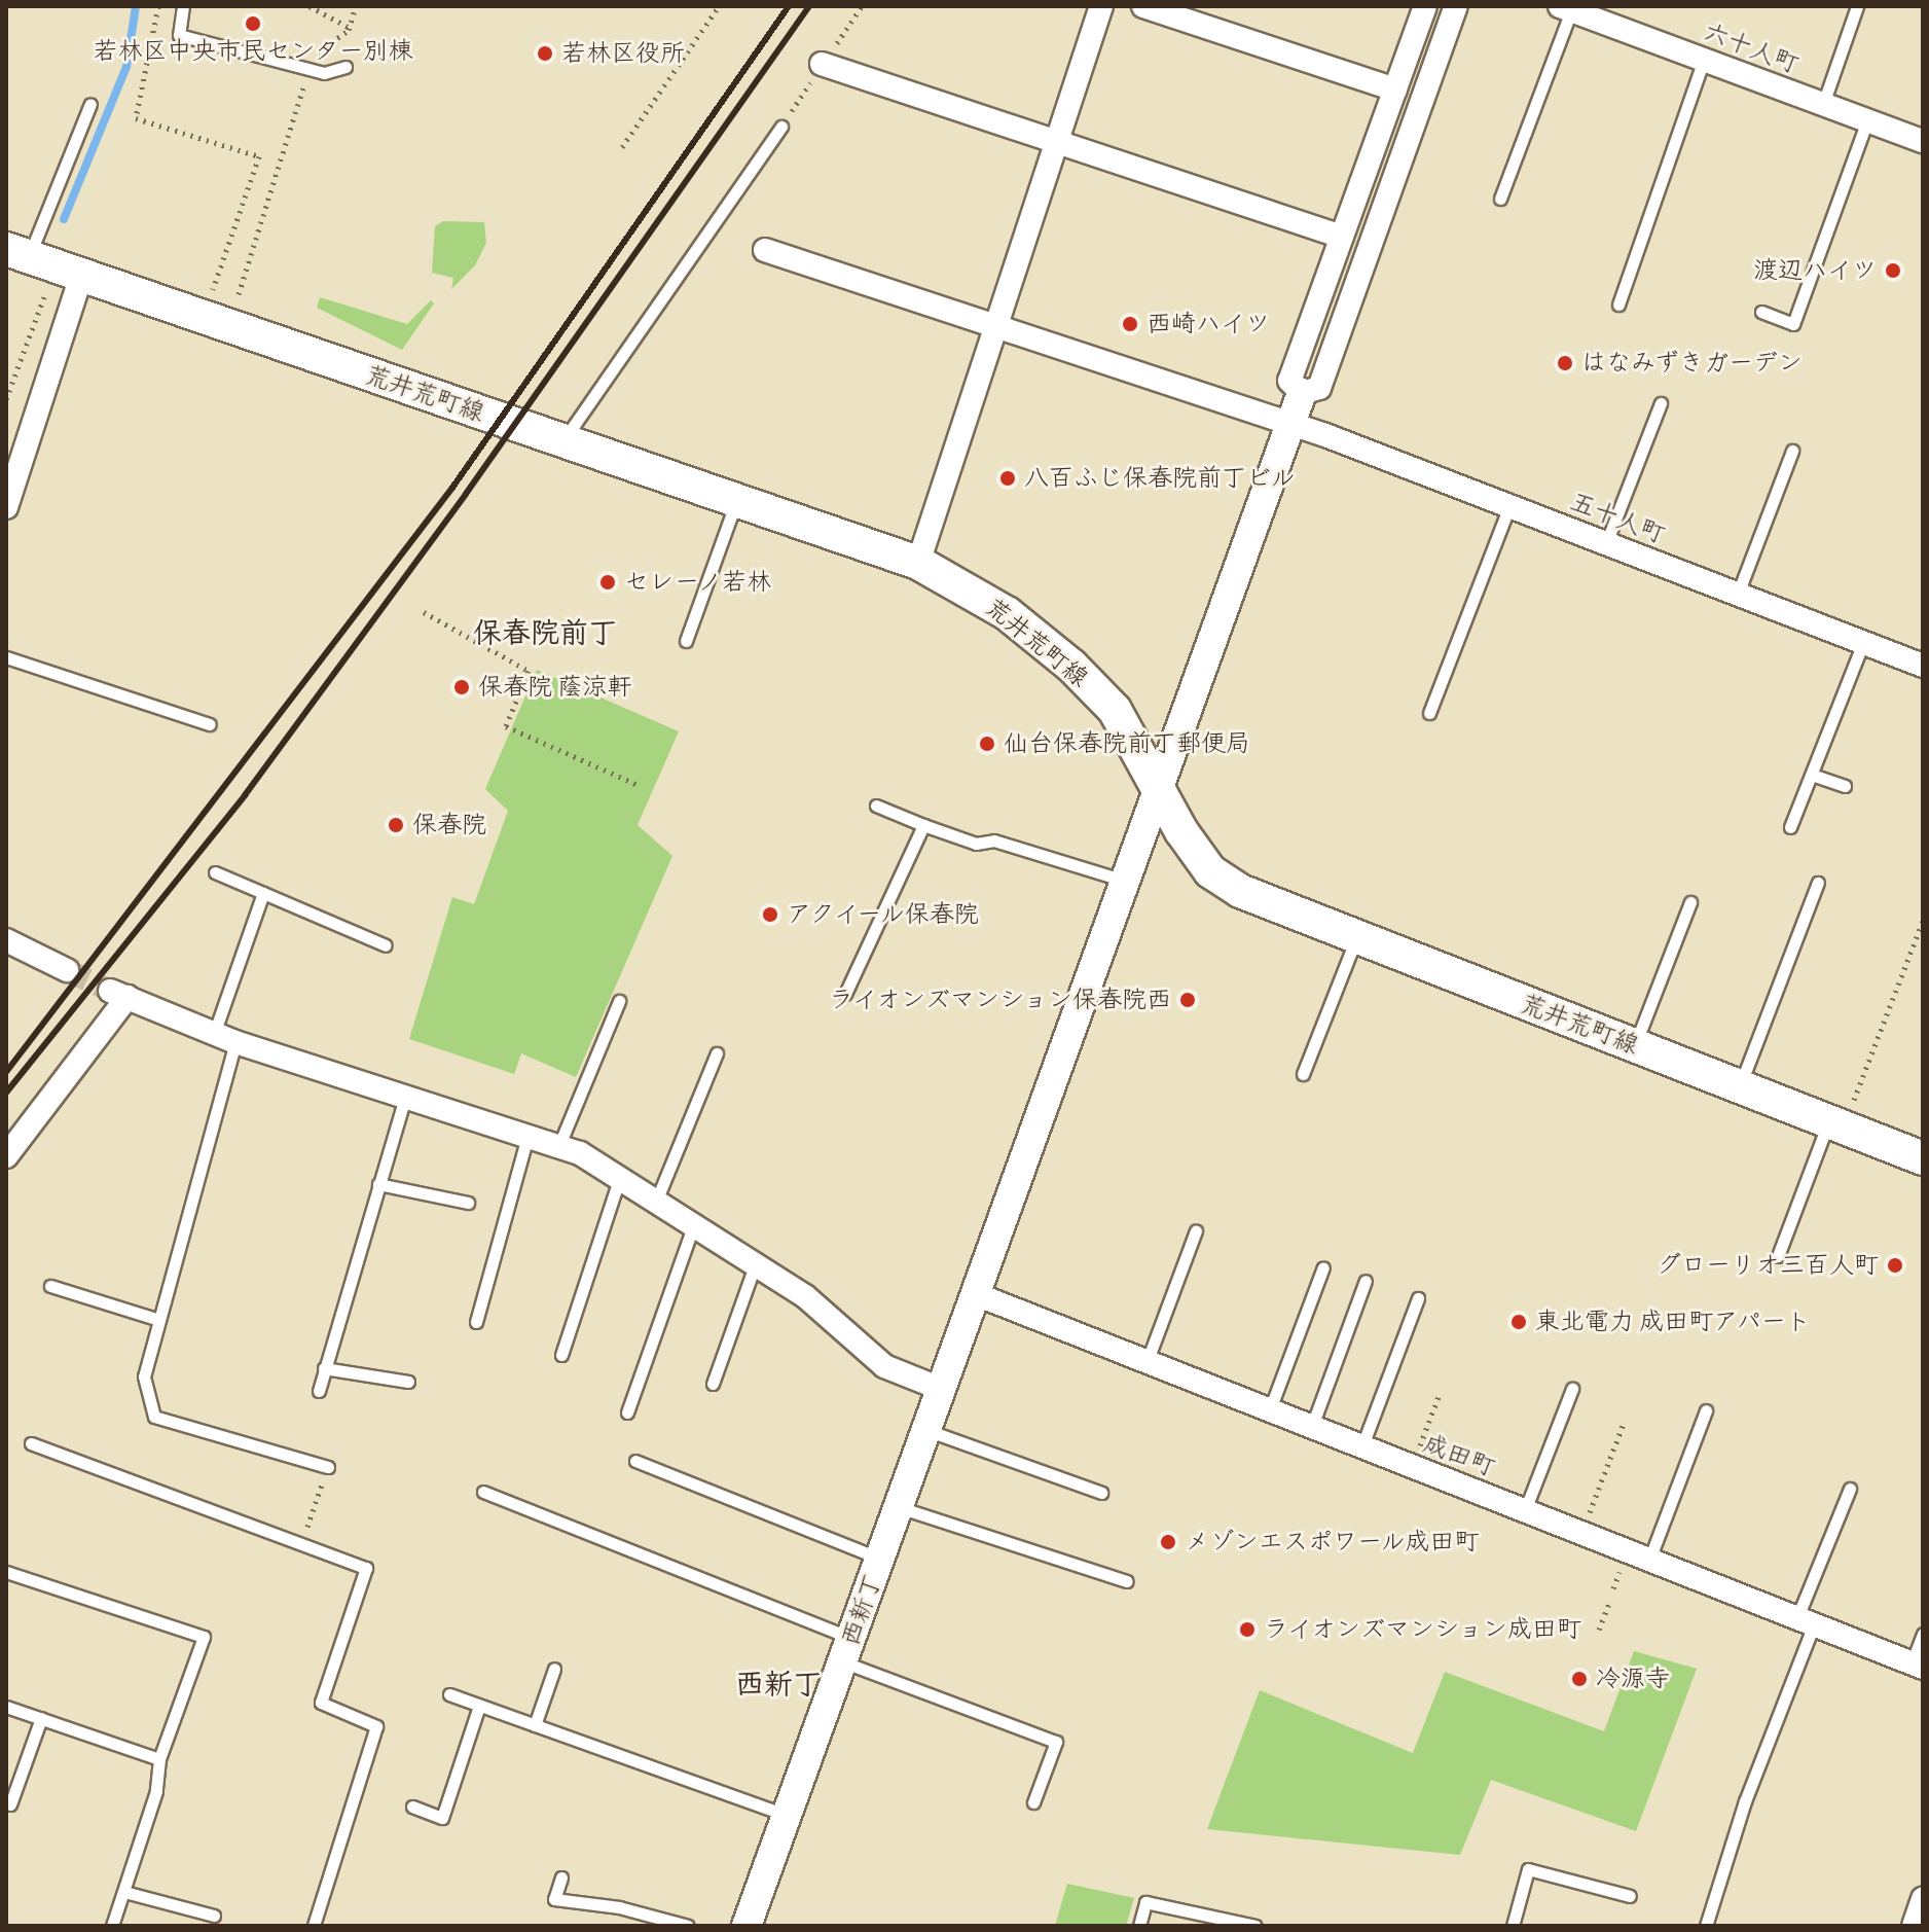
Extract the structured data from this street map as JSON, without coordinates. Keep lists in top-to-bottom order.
{
  "streets": {
    "main road": ["荒井荒町線"],
    "street": [
      "六十人町",
      "五十人町",
      "成田町",
      "西新丁"
    ]
  },
  "crossings": [
    ["荒井荒町線", "西新丁"],
    ["五十人町", "西新丁"],
    ["成田町", "西新丁"]
  ],
  "districts": ["保春院前丁", "西新丁"],
  "places": [
    "若林区中央市民センター別棟",
    "若林区役所",
    "渡辺ハイツ",
    "西崎ハイツ",
    "はなみずきガーデン",
    "八百ふじ保春院前丁ビル",
    "セレーノ若林",
    "保春院 蔭涼軒",
    "仙台保春院前丁郵便局",
    "保春院",
    "アクイール保春院",
    "ライオンズマンション保春院西",
    "グローリオ三百人町",
    "東北電力 成田町アパート",
    "メゾンエスポワール成田町",
    "ライオンズマンション成田町",
    "冷源寺"
  ]
}
